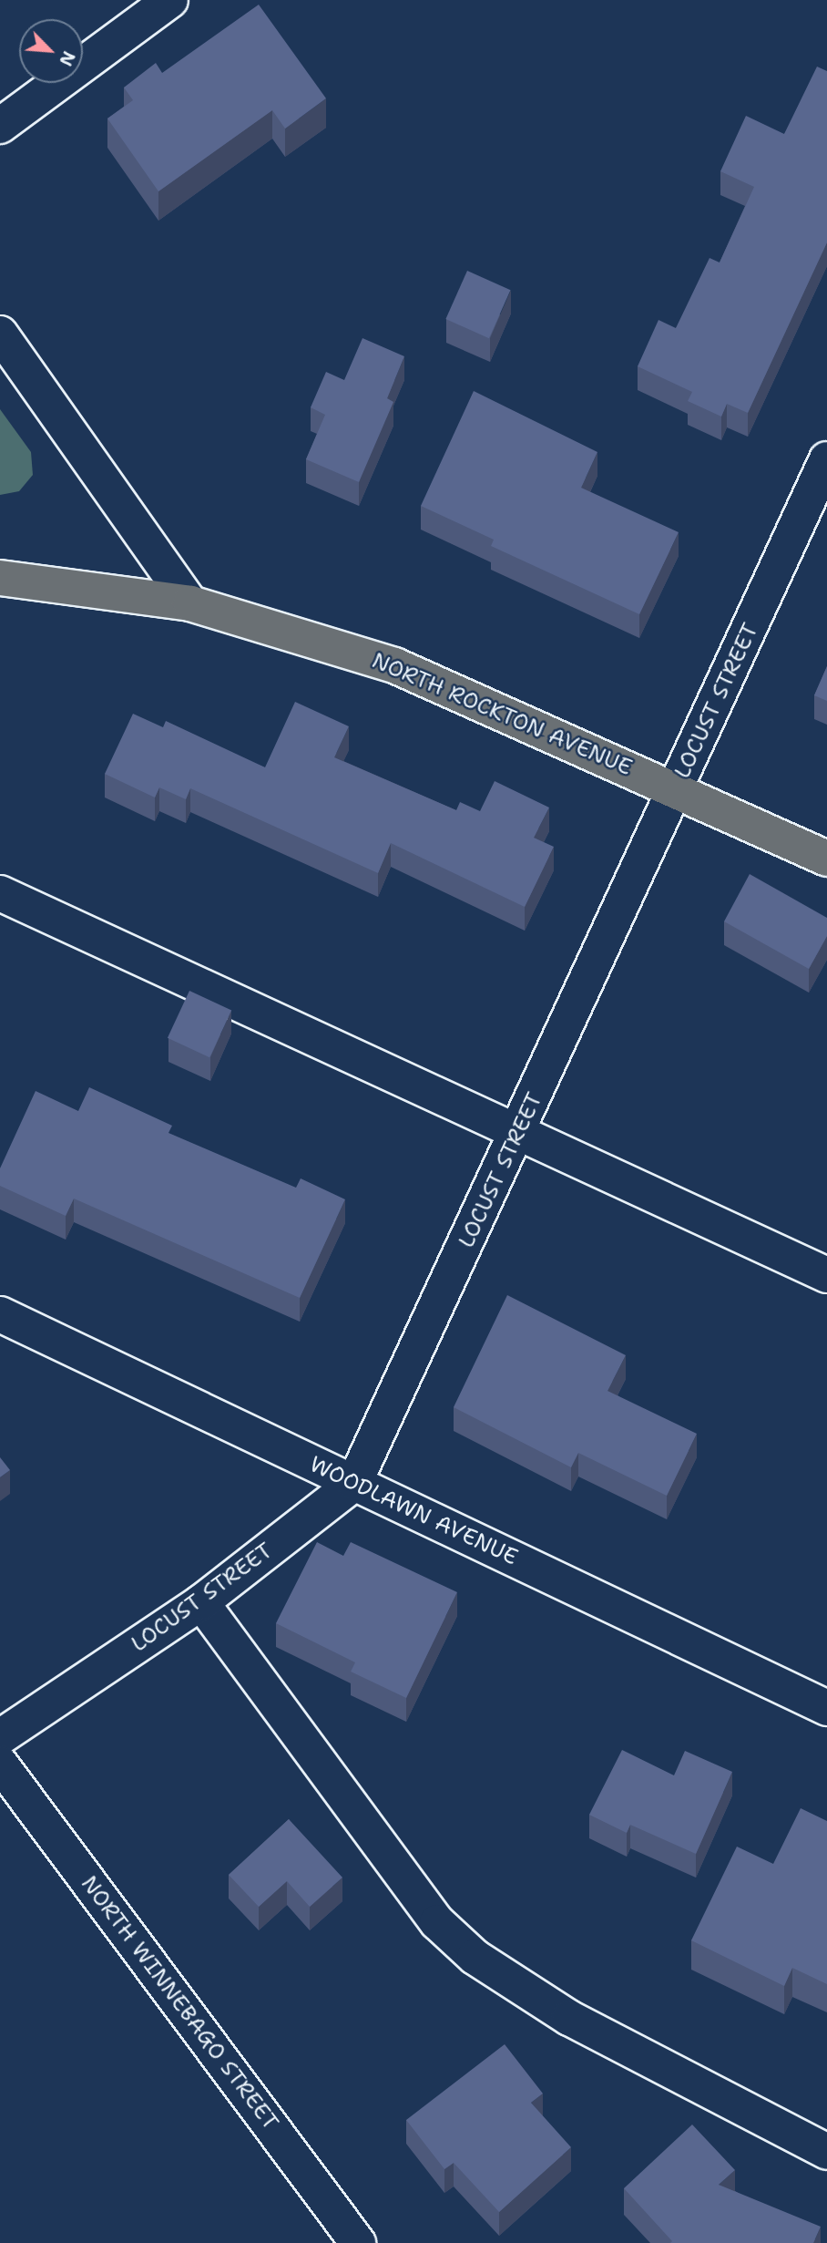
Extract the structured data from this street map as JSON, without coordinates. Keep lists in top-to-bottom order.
{
  "streets": {
    "main road": ["NORTH ROCKTON AVENUE"],
    "street": ["LOCUST STREET", "WOODLAWN AVENUE", "NORTH WINNEBAGO STREET"]
  },
  "crossings": [
    ["LOCUST STREET", "NORTH ROCKTON AVENUE"],
    ["LOCUST STREET", "WOODLAWN AVENUE"]
  ],
  "north": "bottom right"
}
